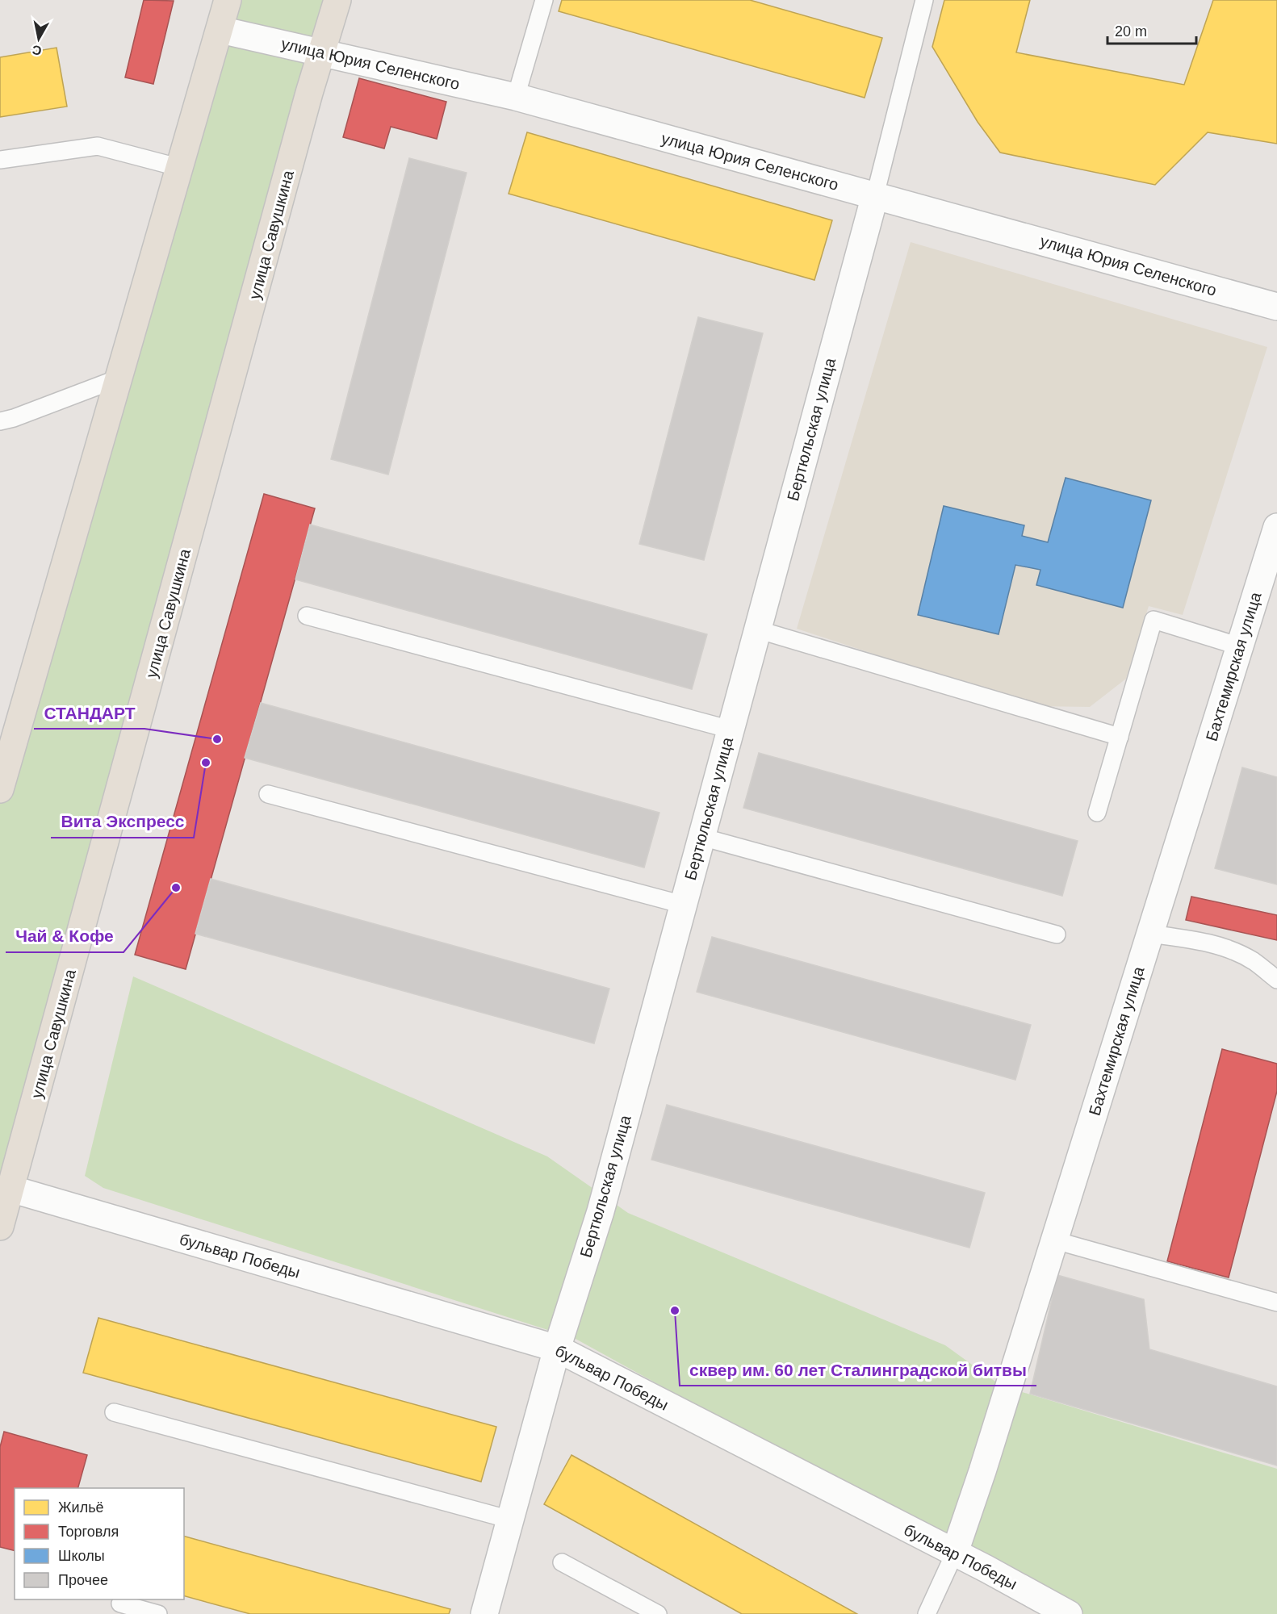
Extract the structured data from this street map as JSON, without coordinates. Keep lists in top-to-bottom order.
{
  "streets": {
    "highway": ["улица Савушкина"],
    "street": [
      "улица Юрия Селенского",
      "Бертюльская улица",
      "Бахтемирская улица",
      "бульвар Победы"
    ]
  },
  "crossings": [
    ["улица Юрия Селенского", "улица Савушкина"],
    ["улица Юрия Селенского", "Бертюльская улица"],
    ["улица Савушкина", "бульвар Победы"],
    ["Бертюльская улица", "бульвар Победы"],
    ["Бахтемирская улица", "бульвар Победы"]
  ],
  "places": [
    "СТАНДАРТ",
    "Вита Экспресс",
    "Чай & Кофе",
    "сквер им. 60 лет Сталинградской битвы"
  ],
  "legend": [
    "Жильё",
    "Торговля",
    "Школы",
    "Прочее"
  ],
  "scale_bar": "20 m",
  "north": "bottom"
}
